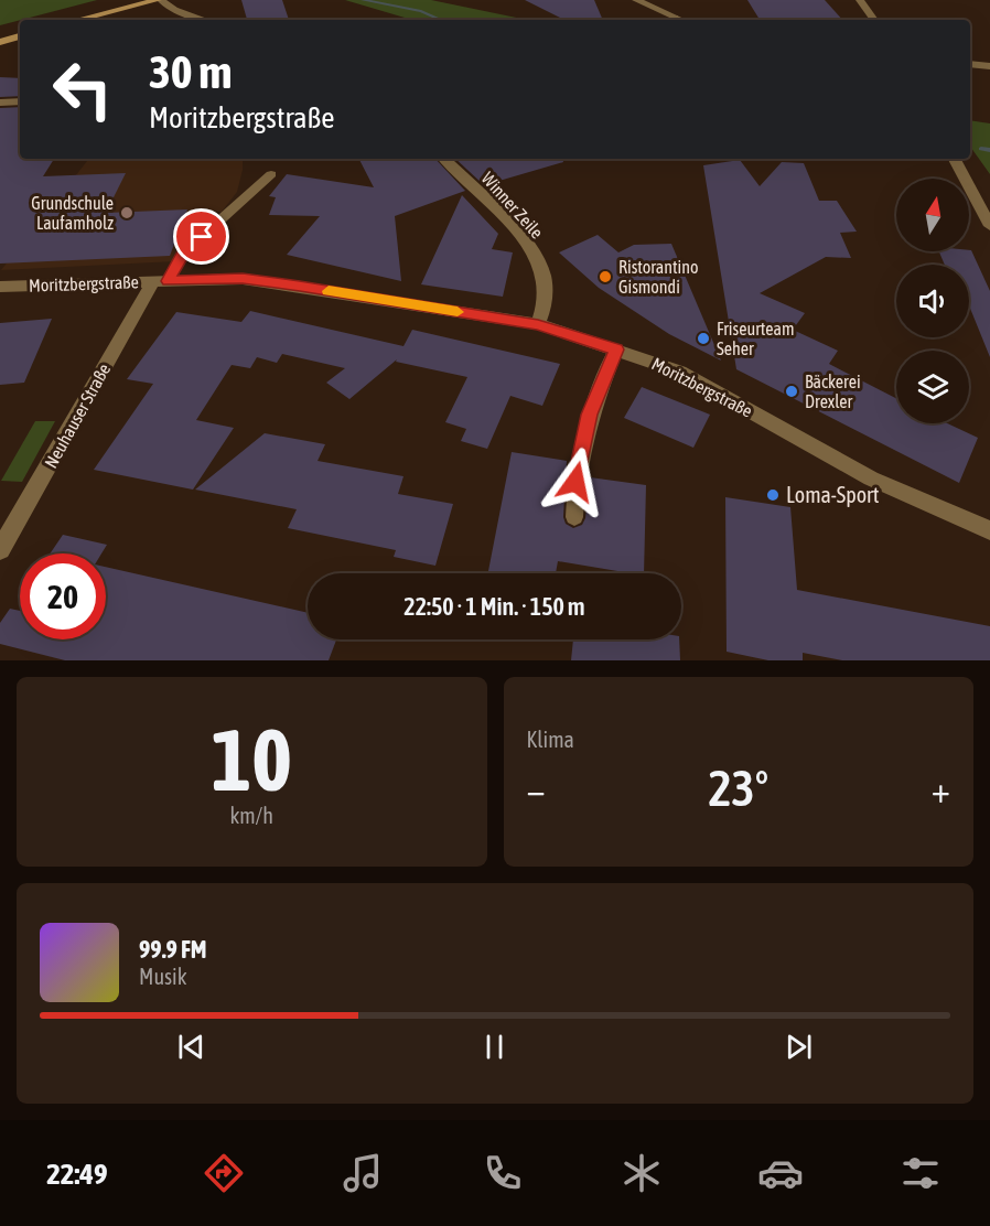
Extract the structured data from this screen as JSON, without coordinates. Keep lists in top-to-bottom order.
{
  "streets": {
    "street": ["Winner Zeile", "Moritzbergstraße", "Neuhauser Straße"]
  },
  "crossings": [
    ["Winner Zeile", "Moritzbergstraße"],
    ["Moritzbergstraße", "Neuhauser Straße"]
  ],
  "places": [
    "Grundschule Laufamholz",
    "Ristorantino Gismondi",
    "Friseurteam Seher",
    "Bäckerei Drexler",
    "Loma-Sport"
  ],
  "north": "top",
  "page": {
    "turn": ["30 m", "Moritzbergstraße"],
    "limit": "20",
    "trip": "22:50 · 1 Min. · 150 m",
    "tile": [
      ["10", "km/h"],
      "Klima"
    ],
    "heat": ["−", "23°", "+"],
    "song": ["99.9 FM", "Musik"],
    "tabs": "22:49"
  }
}
